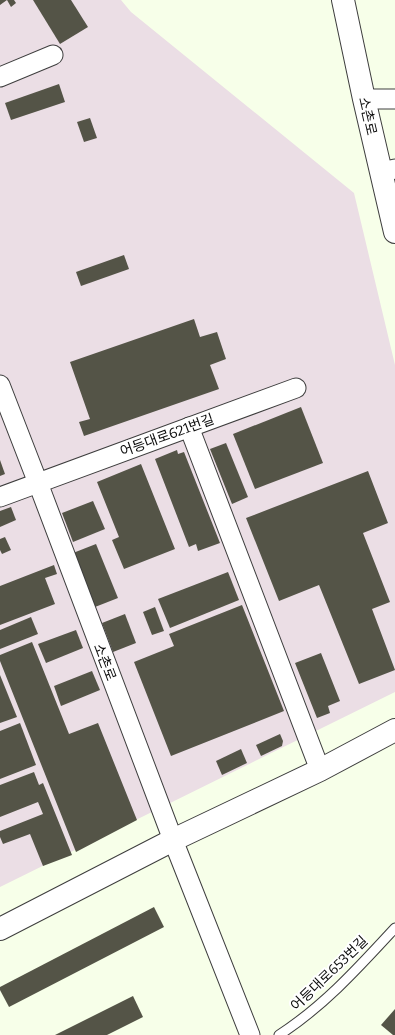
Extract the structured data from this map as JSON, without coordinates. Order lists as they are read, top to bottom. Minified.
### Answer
{"streets":{"street":["소촌로","어등대로621번길"],"lane":["어등대로653번길"]},"crossings":[["소촌로","어등대로621번길"]]}
